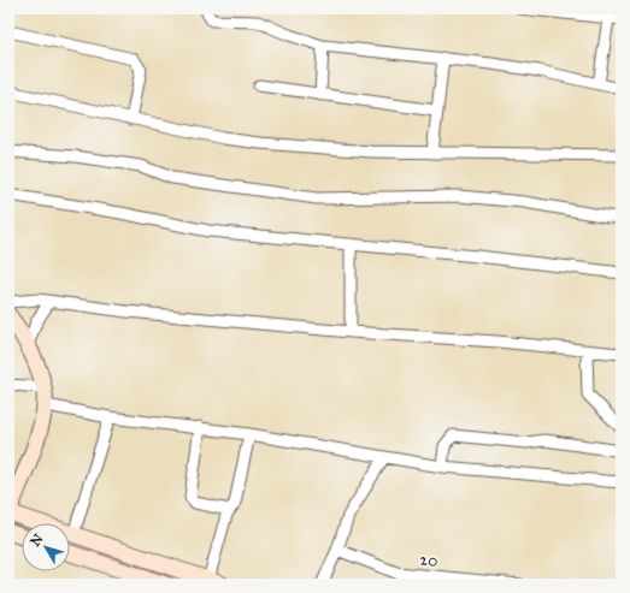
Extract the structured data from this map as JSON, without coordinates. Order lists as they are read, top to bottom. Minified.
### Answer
{"streets":{"street":["20"]},"north":"top left"}
